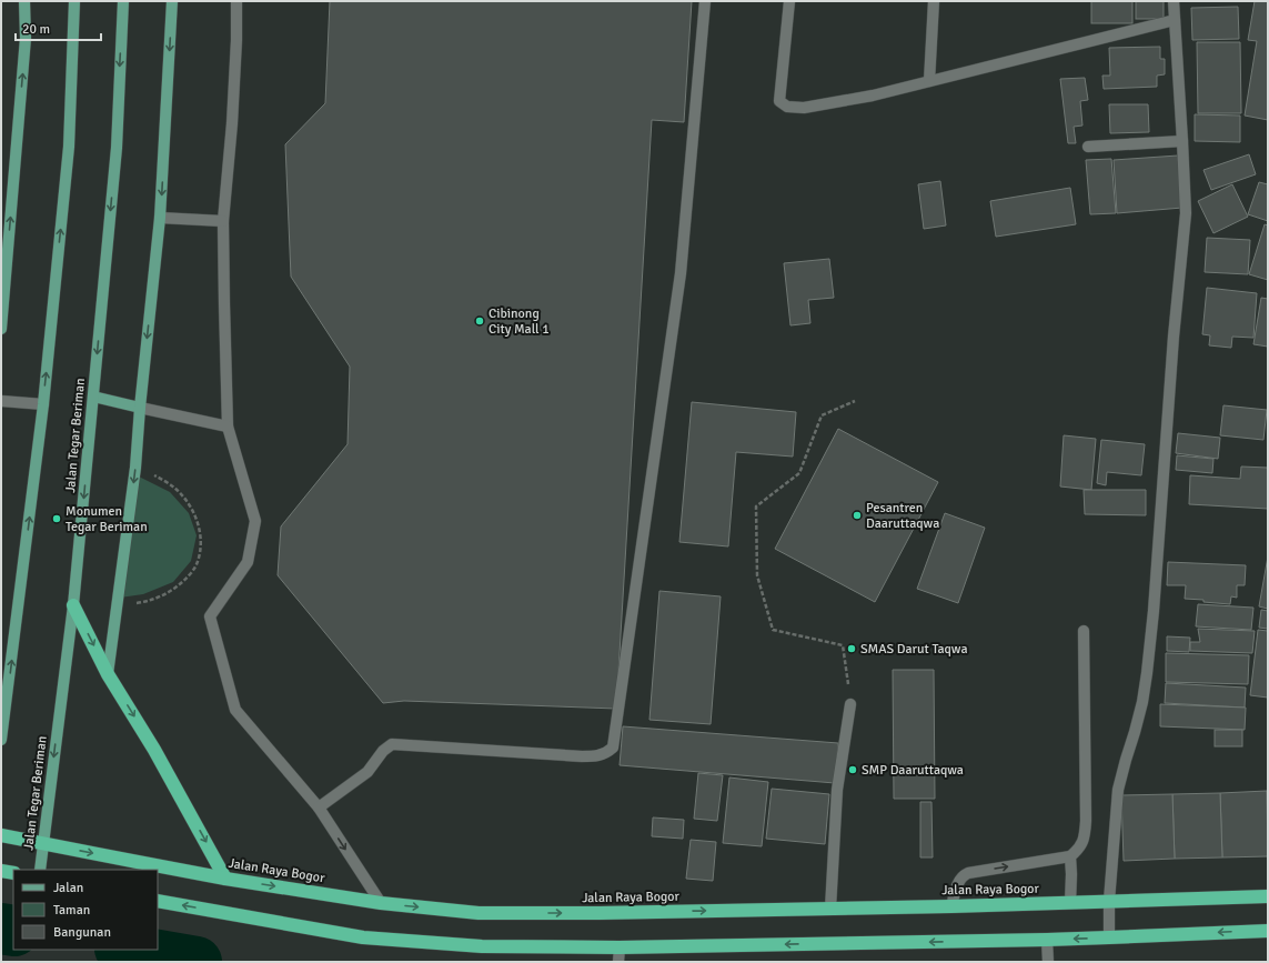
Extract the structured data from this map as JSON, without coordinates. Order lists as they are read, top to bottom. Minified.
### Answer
{"streets":{"highway":["Jalan Raya Bogor"],"main road":["Jalan Tegar Beriman"]},"crossings":[["Jalan Tegar Beriman","Jalan Raya Bogor"]],"places":["Cibinong City Mall 1","Pesantren Daaruttaqwa","Monumen Tegar Beriman","SMAS Darut Taqwa","SMP Daaruttaqwa"],"legend":["Jalan","Taman","Bangunan"],"scale_bar":"20 m"}
